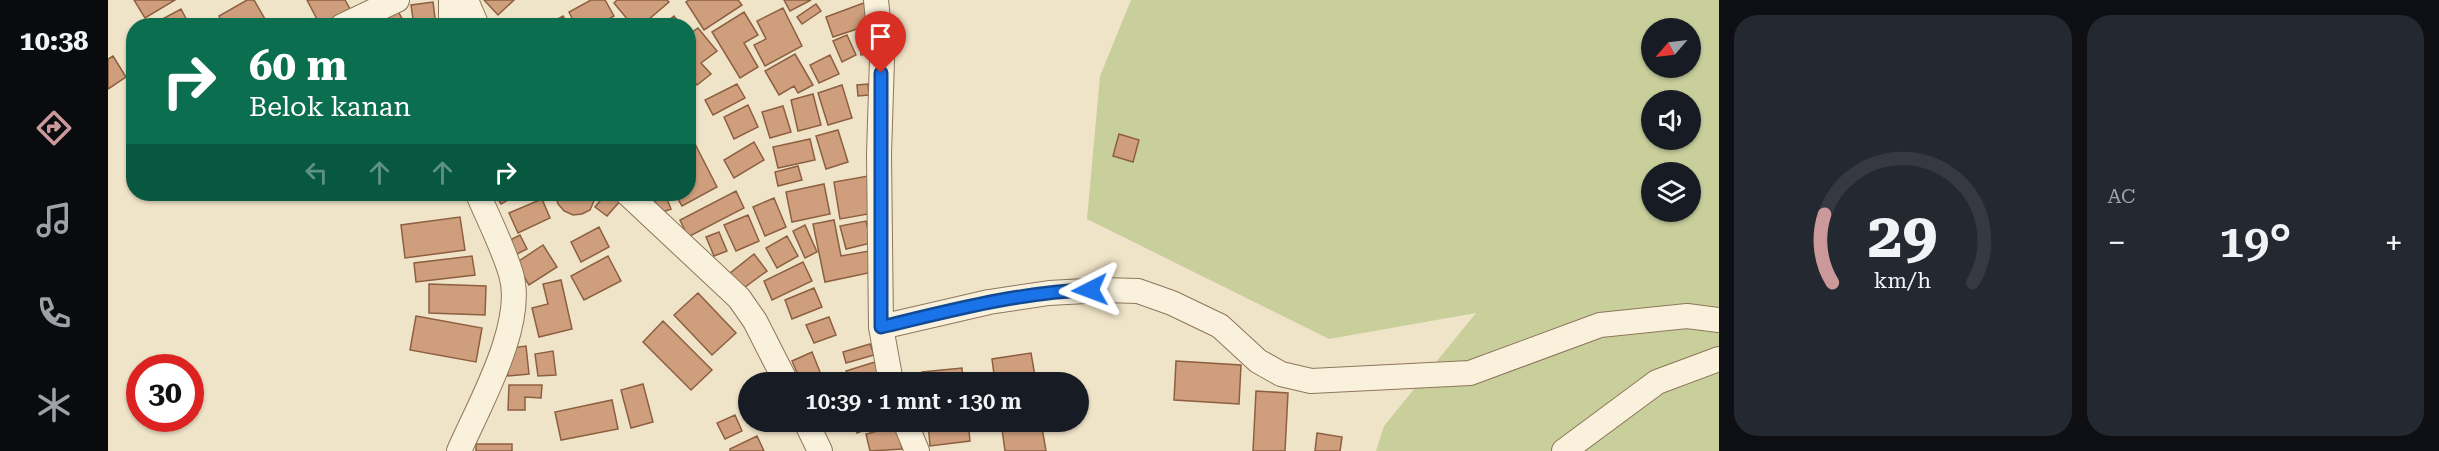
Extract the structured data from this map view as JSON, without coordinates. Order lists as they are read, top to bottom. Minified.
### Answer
{"north":"bottom left","page":{"tabs":"10:38","tile":"AC","turn":["60 m","Belok kanan"],"heat":["−","19°","+"],"limit":"30","trip":"10:39 · 1 mnt · 130 m","gauge":["29","km/h"]}}
